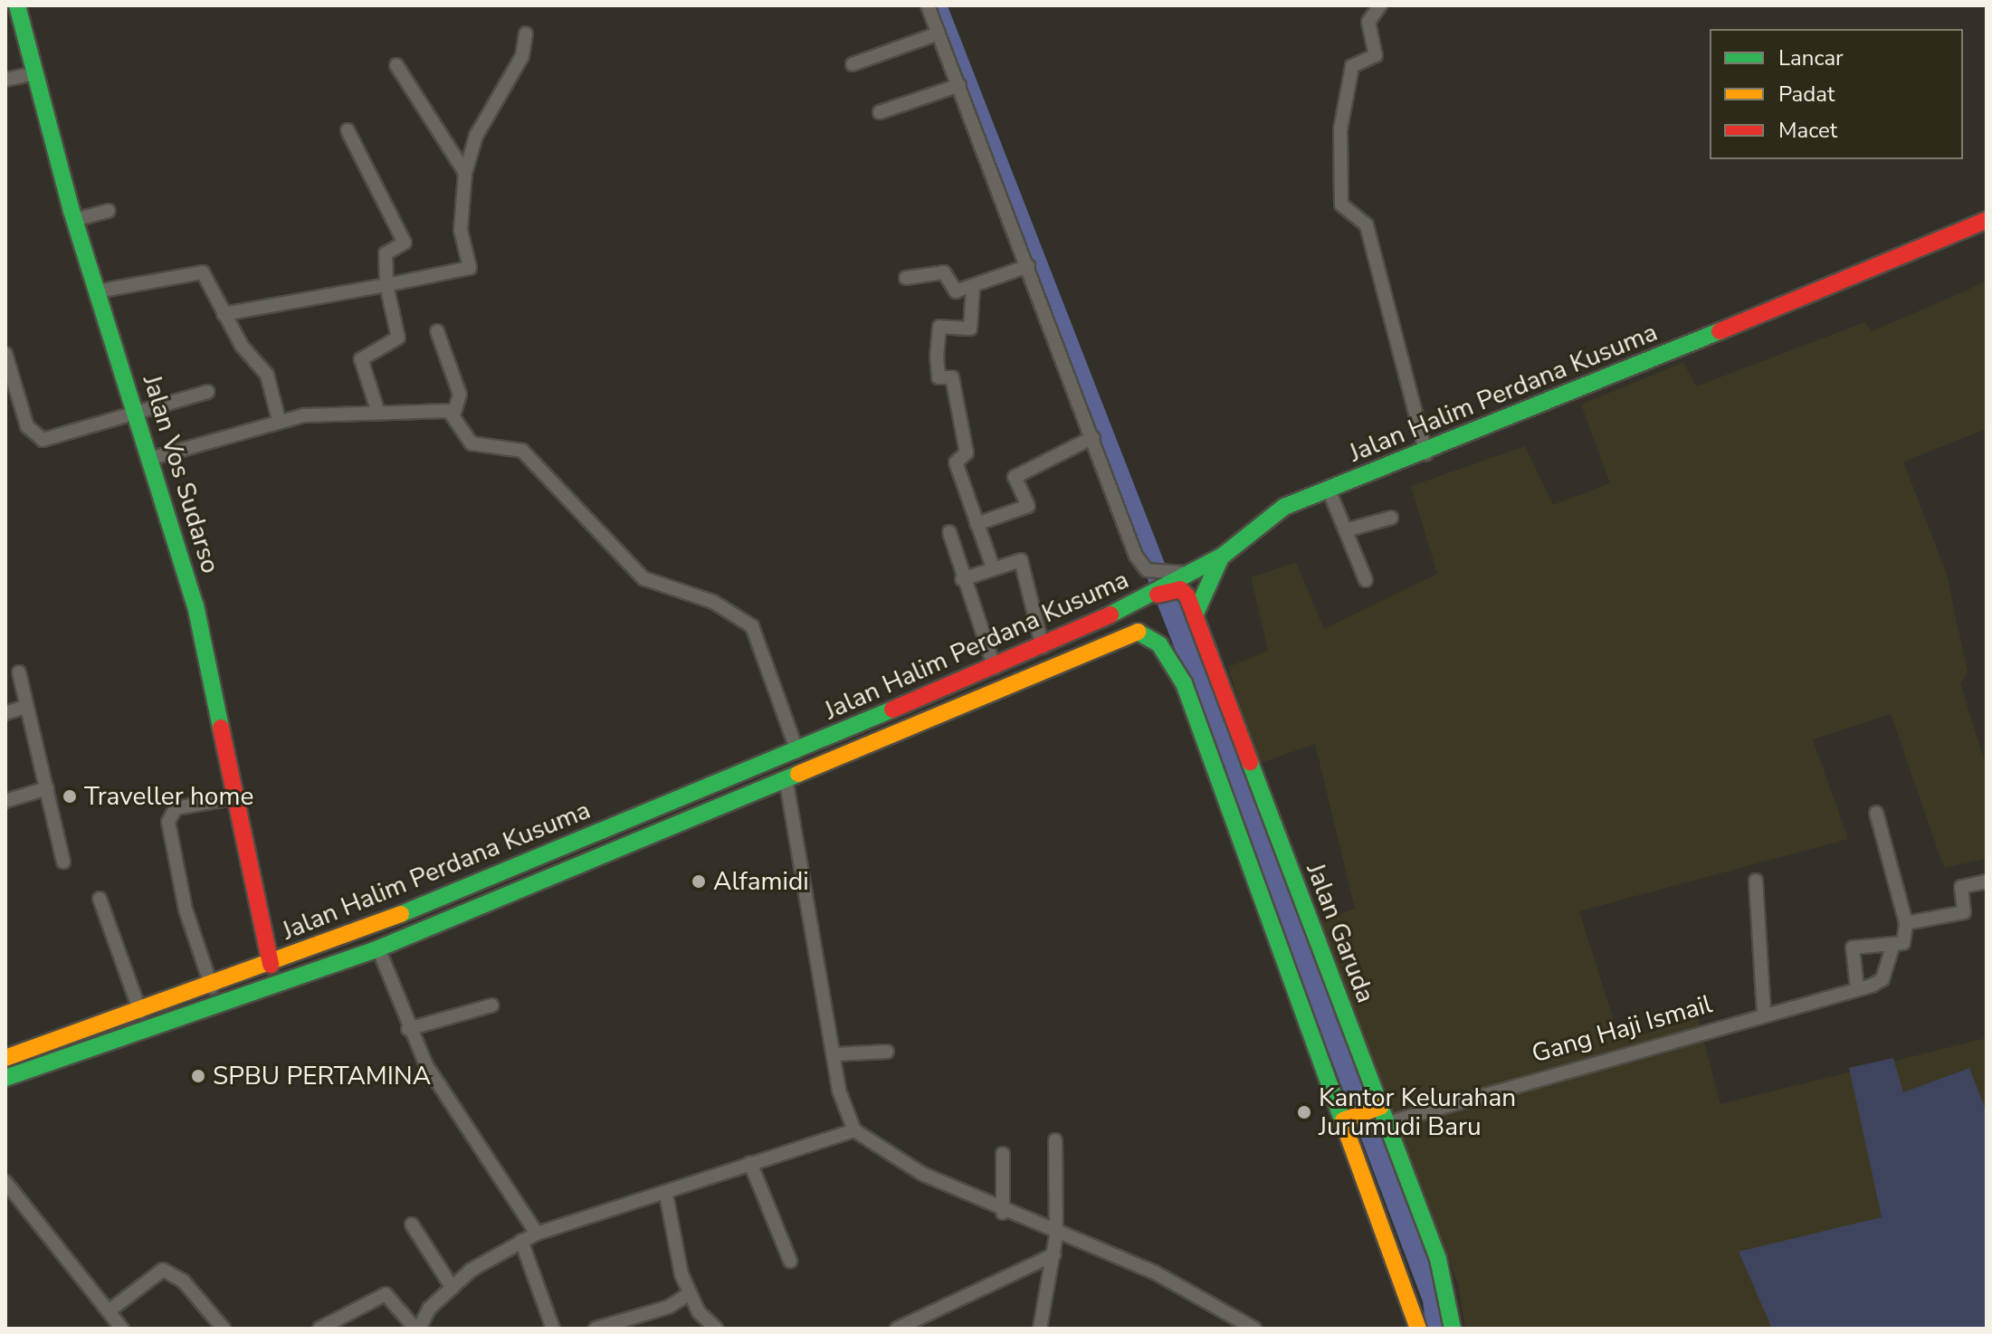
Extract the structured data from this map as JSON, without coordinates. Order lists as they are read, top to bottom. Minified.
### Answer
{"streets":{"main road":["Jalan Halim Perdana Kusuma","Jalan Vos Sudarso","Jalan Garuda"],"street":["Gang Haji Ismail"]},"crossings":[["Jalan Halim Perdana Kusuma","Jalan Vos Sudarso"],["Jalan Halim Perdana Kusuma","Jalan Garuda"],["Jalan Garuda","Gang Haji Ismail"]],"places":["Traveller home","Alfamidi","SPBU PERTAMINA","Kantor Kelurahan Jurumudi Baru"],"legend":["Lancar","Padat","Macet"]}
